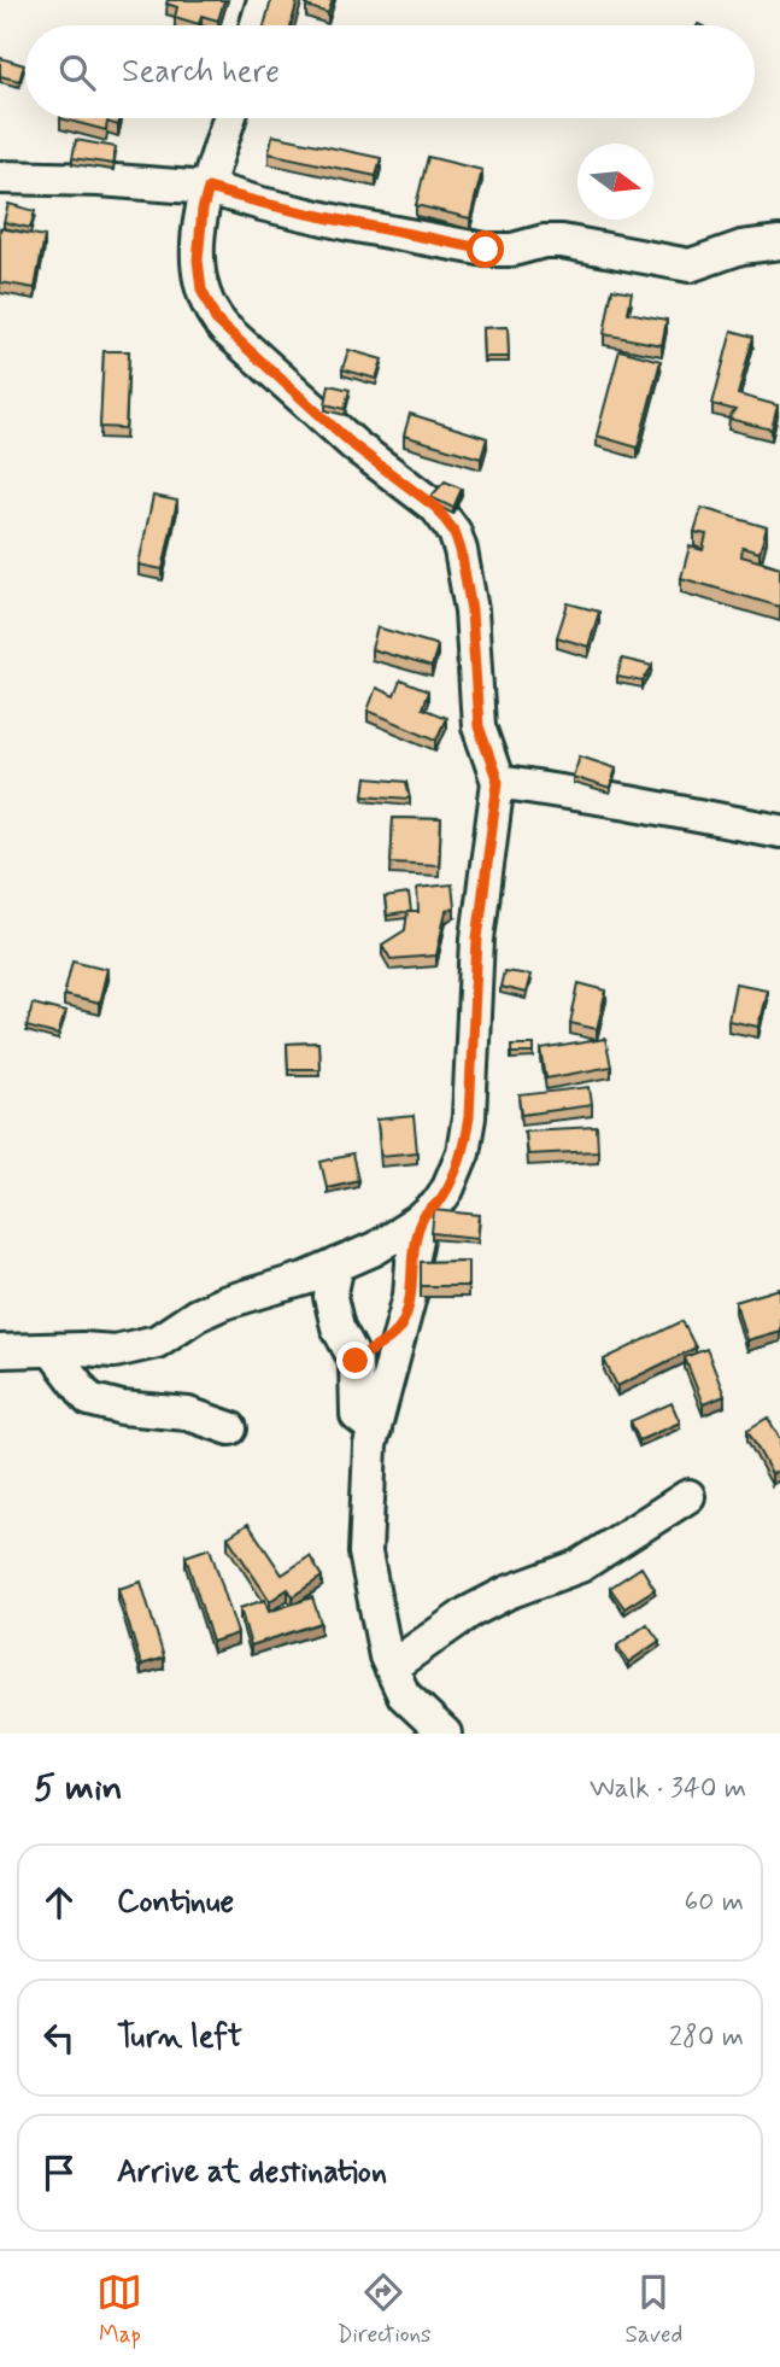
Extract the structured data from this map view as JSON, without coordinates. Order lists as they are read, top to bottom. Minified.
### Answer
{"north":"right","page":{"search":"Search here","heading":["5 min","Walk · 340 m"],"list":[["Continue","60 m"],["Turn left","280 m"],"Arrive at destination"],"nav":["Map","Directions","Saved"]}}
